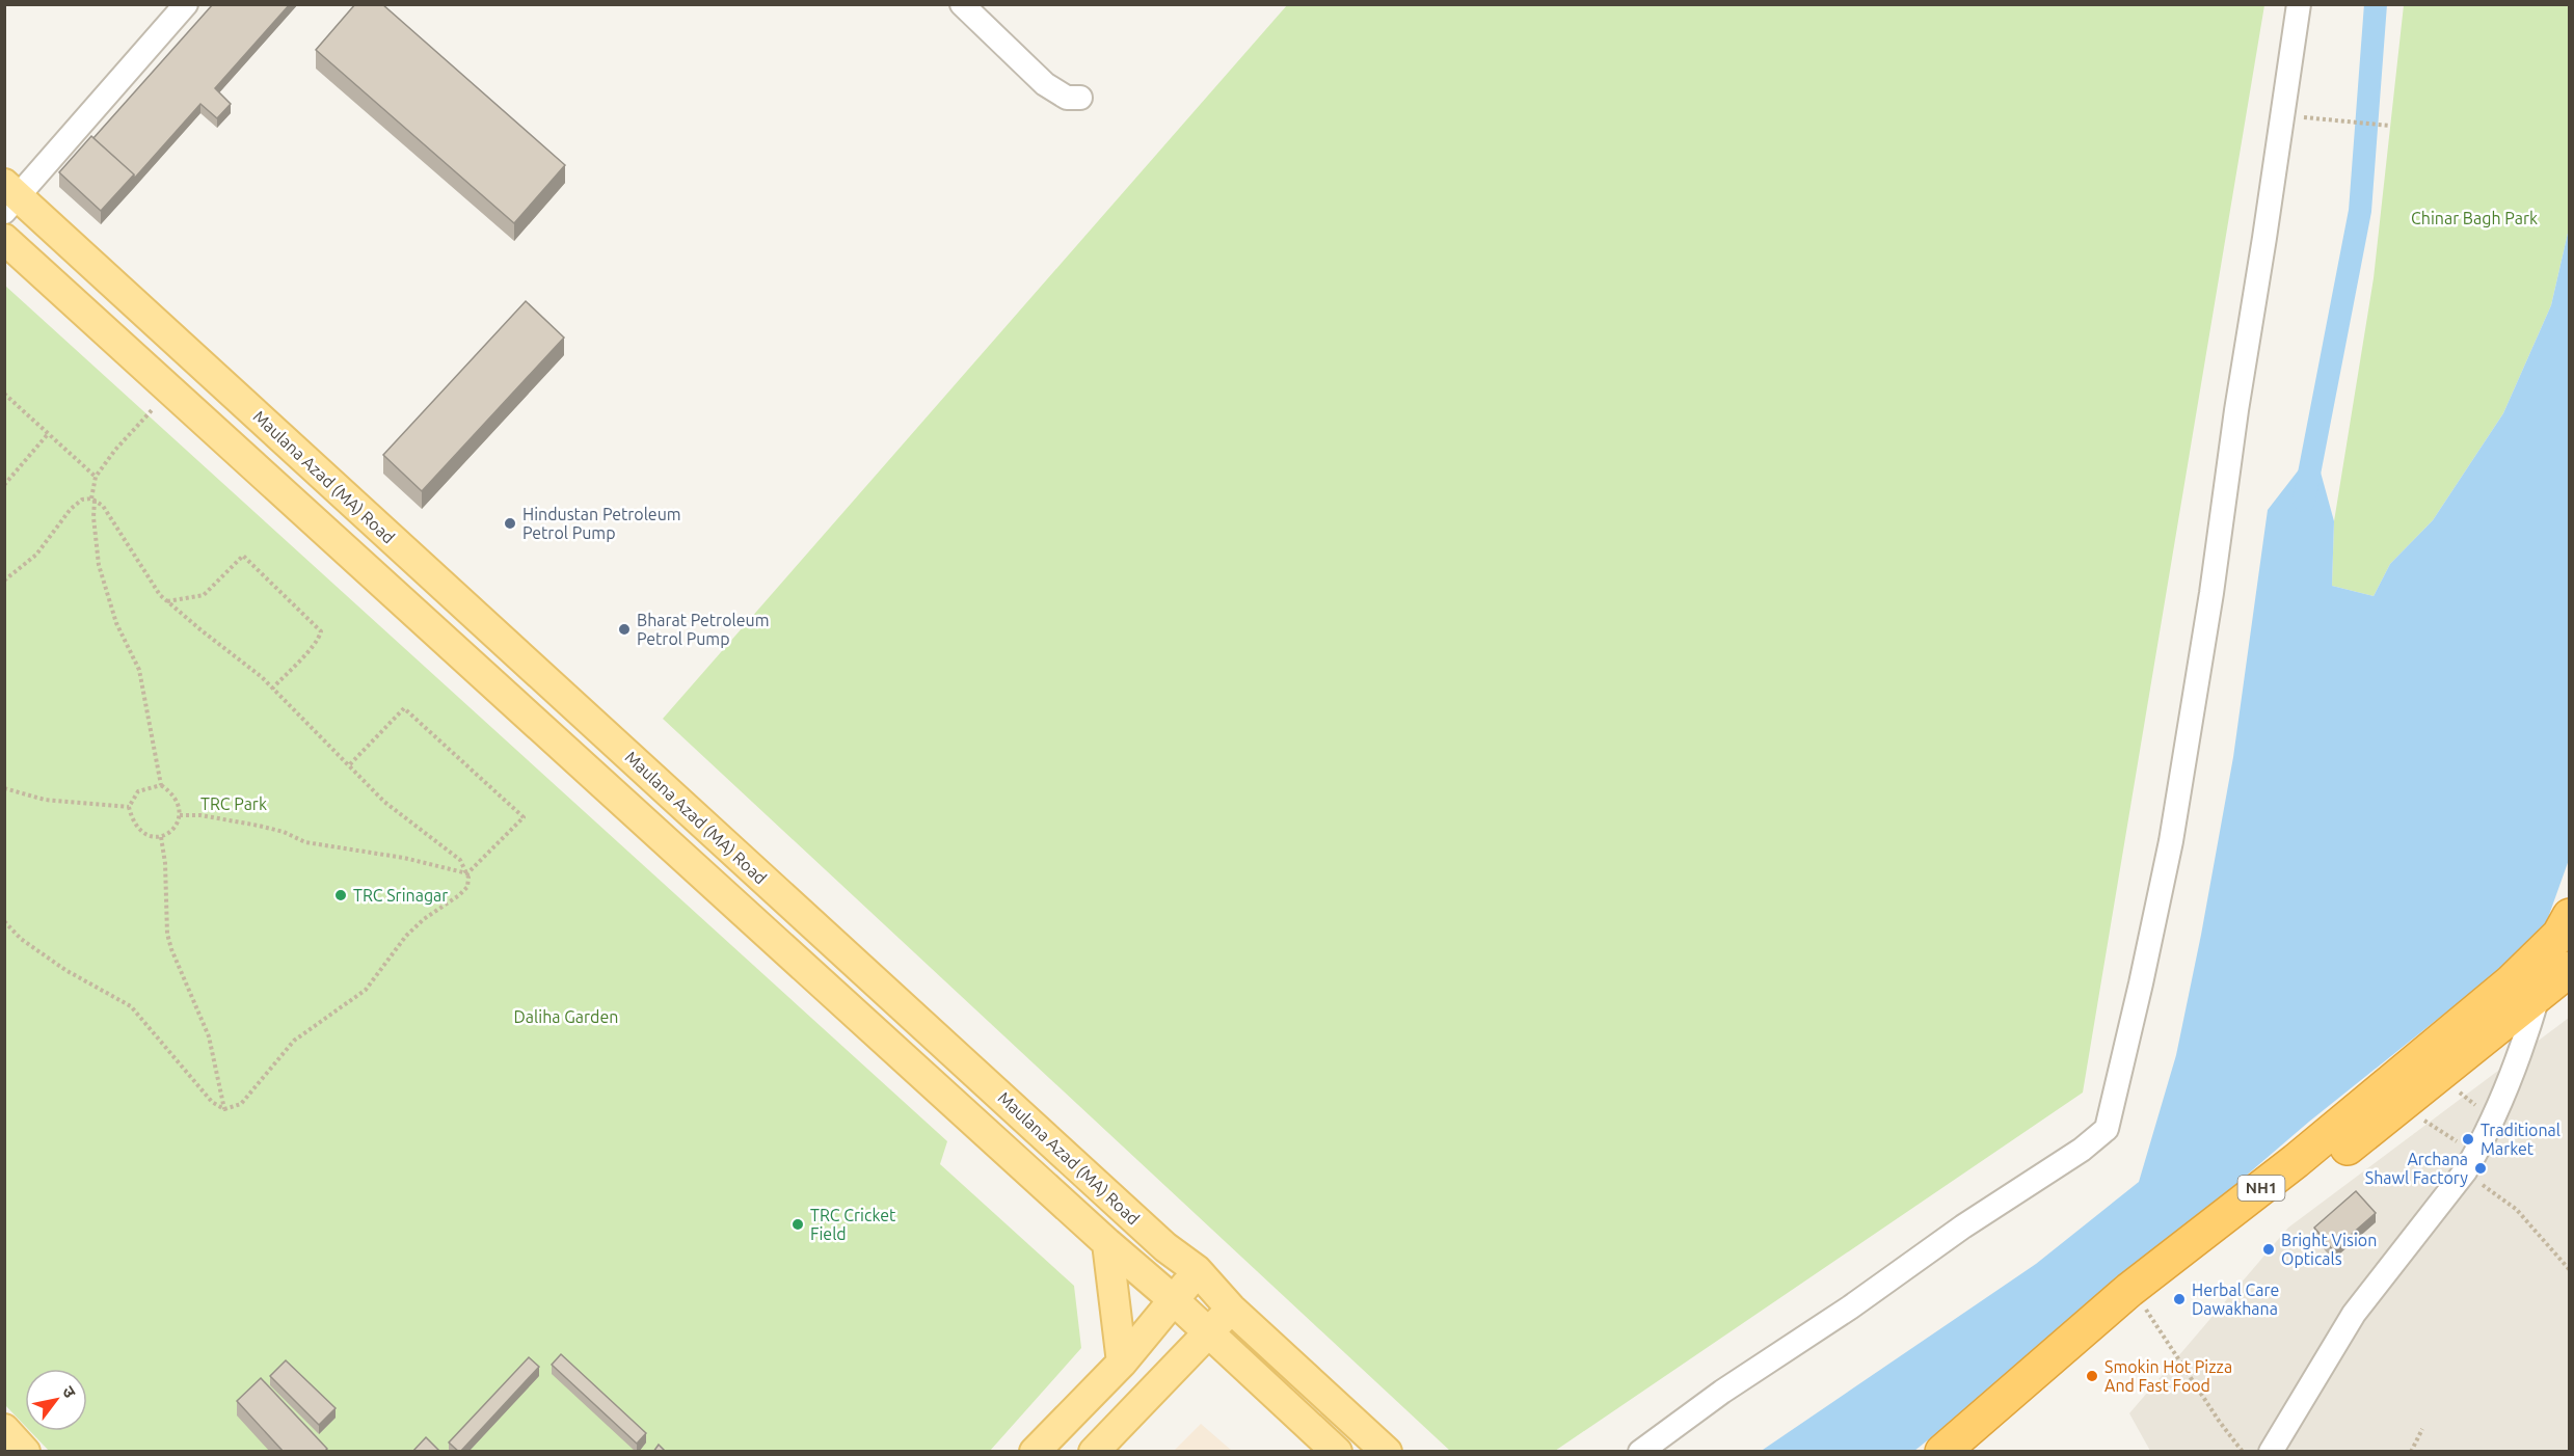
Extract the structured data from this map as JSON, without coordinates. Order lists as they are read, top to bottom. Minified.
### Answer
{"streets":{"highway":["NH1"],"main road":["Maulana Azad (MA) Road"]},"parks":["Chinar Bagh Park","TRC Park","Daliha Garden"],"places":["Hindustan Petroleum Petrol Pump","Bharat Petroleum Petrol Pump","TRC Srinagar","Traditional Market","Archana Shawl Factory","TRC Cricket Field","Bright Vision Opticals","Herbal Care Dawakhana","Smokin Hot Pizza And Fast Food"],"north":"top right"}
